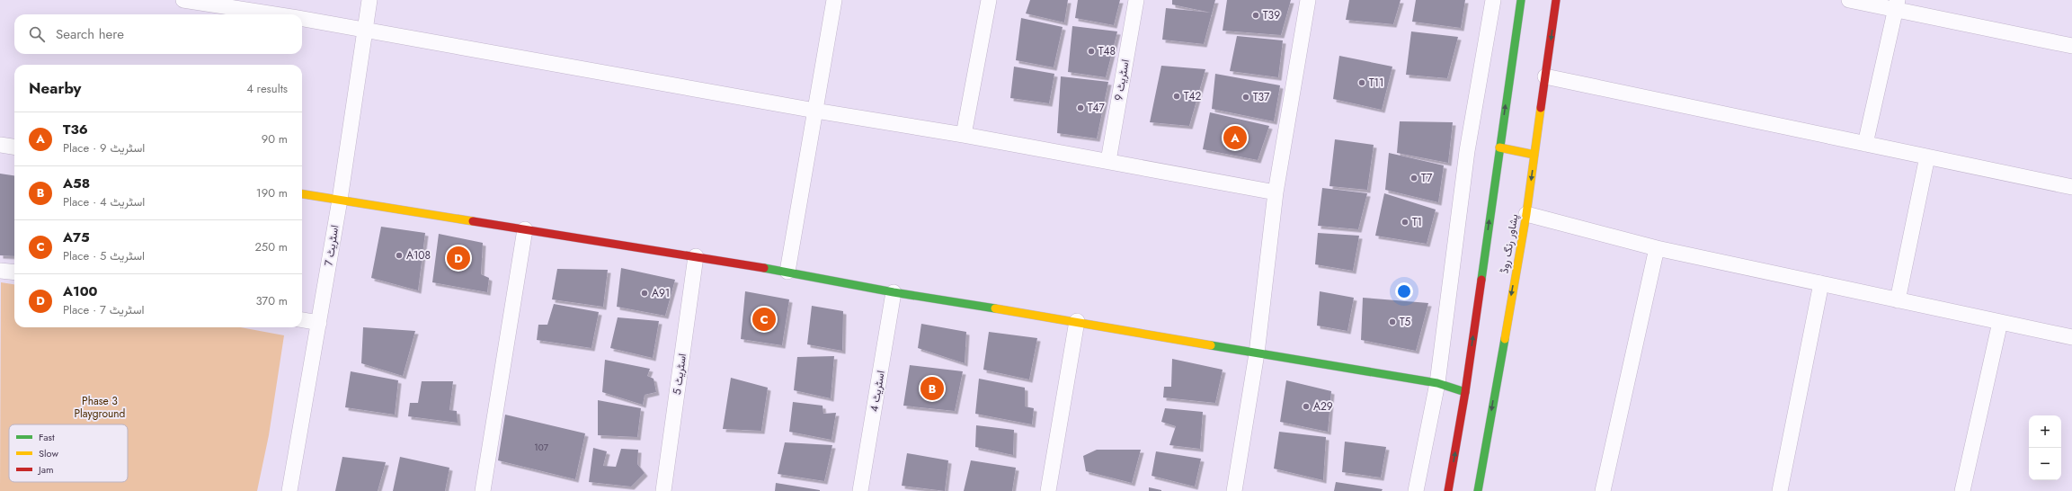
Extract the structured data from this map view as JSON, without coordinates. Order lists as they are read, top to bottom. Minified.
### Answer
{"streets":{"main road":["پشاور رنگ روڈ"],"street":["اسٹریٹ 9","اسٹریٹ 7","اسٹریٹ 5","اسٹریٹ 4"]},"parks":["Phase 3 Playground"],"places":["T39","T48","T11","T42","T37","T47","T7","T1","A108","A91","T5","A29"],"house_numbers":["107"],"legend":["Fast","Slow","Jam"],"page":{"search":"Search here","heading":["Nearby","4 results"],"list":[{"mark":"A","name":"T36","note":"Place · اسٹریٹ 9","value":"90 m"},{"mark":"B","name":"A58","note":"Place · اسٹریٹ 4","value":"190 m"},{"mark":"C","name":"A75","note":"Place · اسٹریٹ 5","value":"250 m"},{"mark":"D","name":"A100","note":"Place · اسٹریٹ 7","value":"370 m"}],"pins":["A","D","C","B"],"map_buttons":["+","−"]}}
